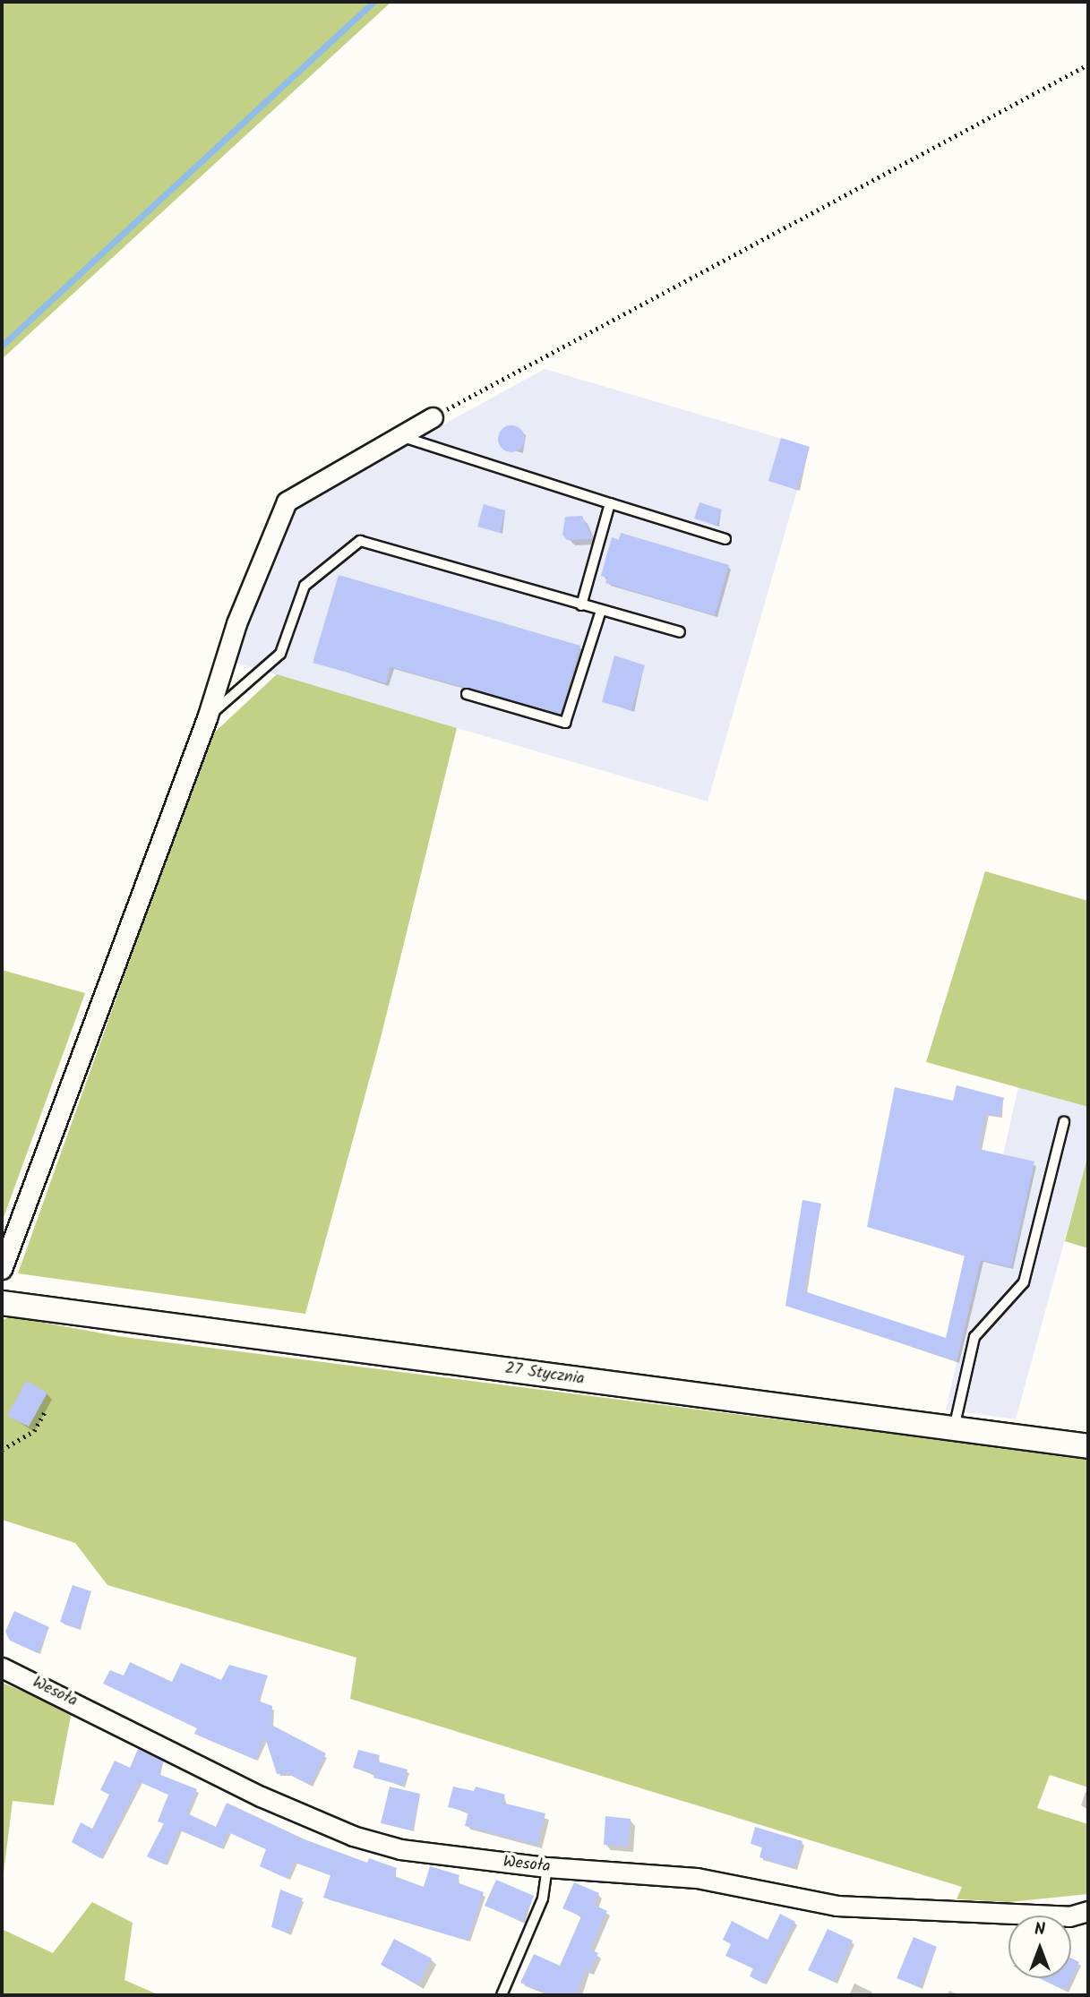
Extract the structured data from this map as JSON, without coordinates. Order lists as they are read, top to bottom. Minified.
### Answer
{"streets":{"street":["27 Stycznia","Wesoła"]},"north":"top"}
